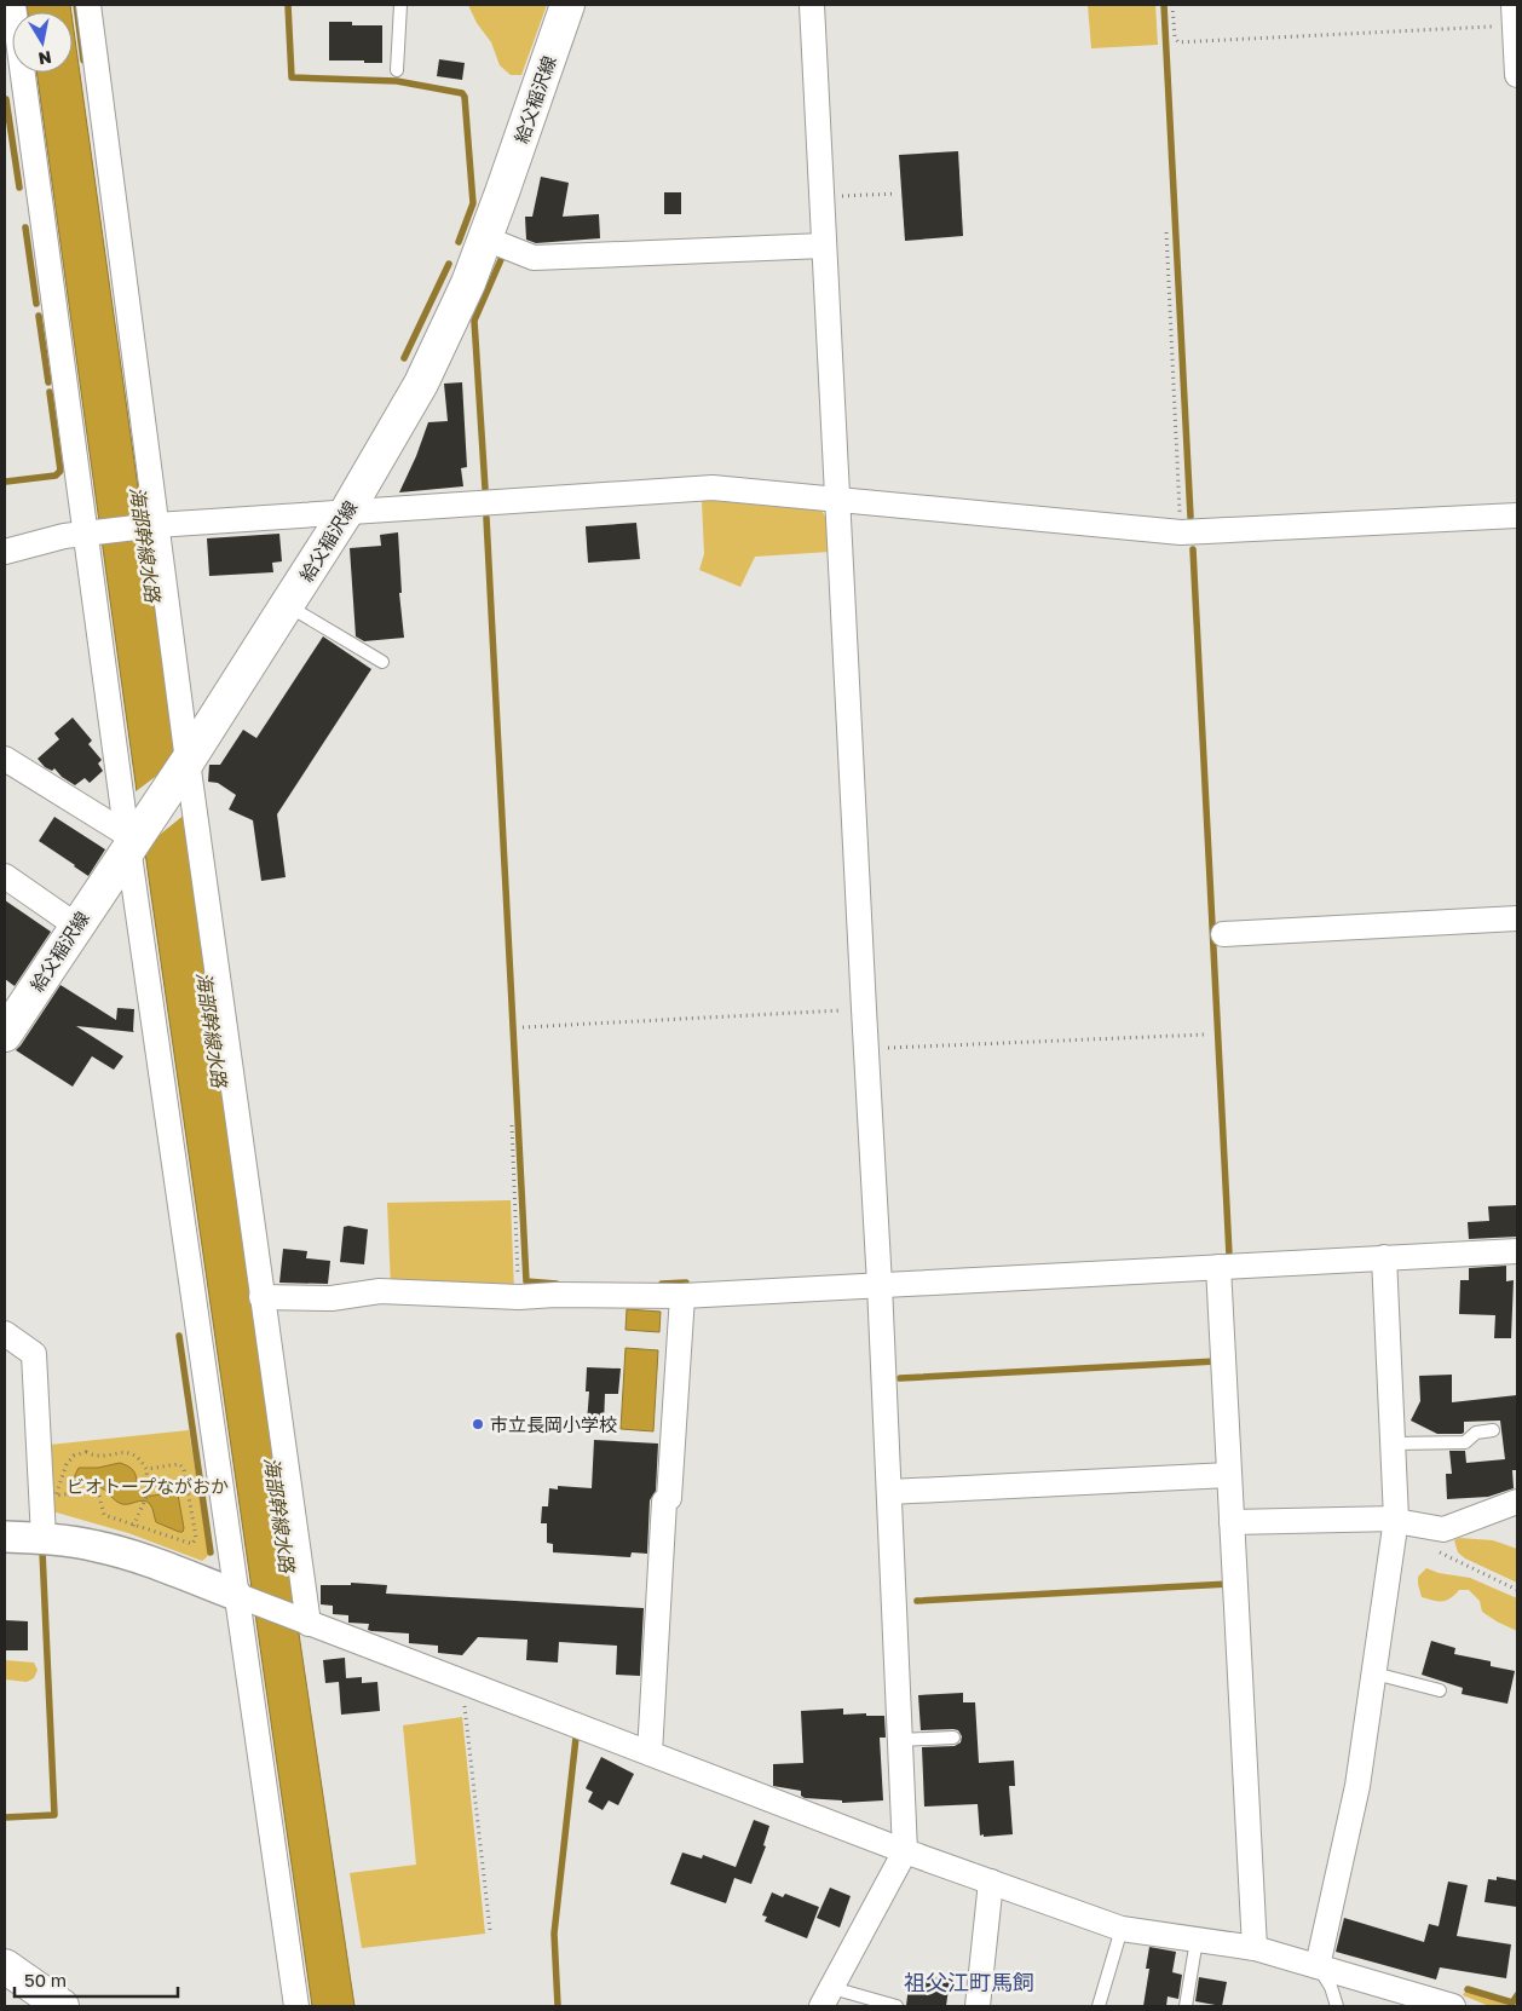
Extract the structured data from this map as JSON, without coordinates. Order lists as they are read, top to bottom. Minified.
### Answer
{"streets":{"main road":["給父稲沢線"]},"districts":["祖父江町馬飼"],"water":["海部幹線水路"],"parks":["ビオトープながおか"],"places":["市立長岡小学校"],"scale_bar":"50 m","north":"bottom"}
